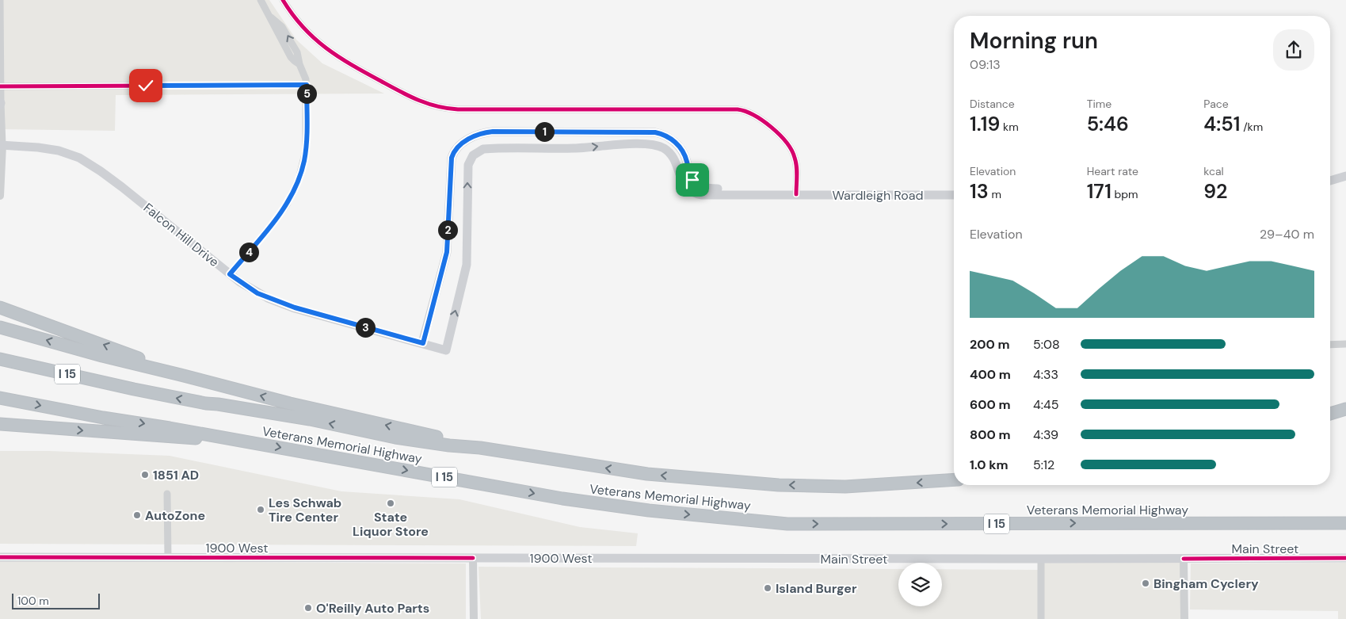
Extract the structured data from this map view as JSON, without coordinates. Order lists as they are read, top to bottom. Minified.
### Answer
{"streets":{"highway":["I 15","Veterans Memorial Highway"],"main road":["Wardleigh Road","Falcon Hill Drive","1900 West","Main Street"]},"crossings":[["Wardleigh Road","Falcon Hill Drive"],["1900 West","Main Street"]],"places":["1851 AD","State Liquor Store","Les Schwab Tire Center","AutoZone","Bingham Cyclery","Island Burger","O'Reilly Auto Parts"],"scale_bar":"100 m","page":{"heading":["Morning run","09:13"],"stats":[["Distance","1.19 km"],["Time","5:46"],["Pace","4:51 /km"],["Elevation","13 m"],["Heart rate","171 bpm"],["kcal","92"]],"pins":["5","1","2","4","3"],"chart":["Elevation","29–40 m"],"list":[{"name":"200 m","note":"5:08"},{"name":"400 m","note":"4:33"},{"name":"600 m","note":"4:45"},{"name":"800 m","note":"4:39"},{"name":"1.0 km","note":"5:12"}],"scale":"100 m"}}
